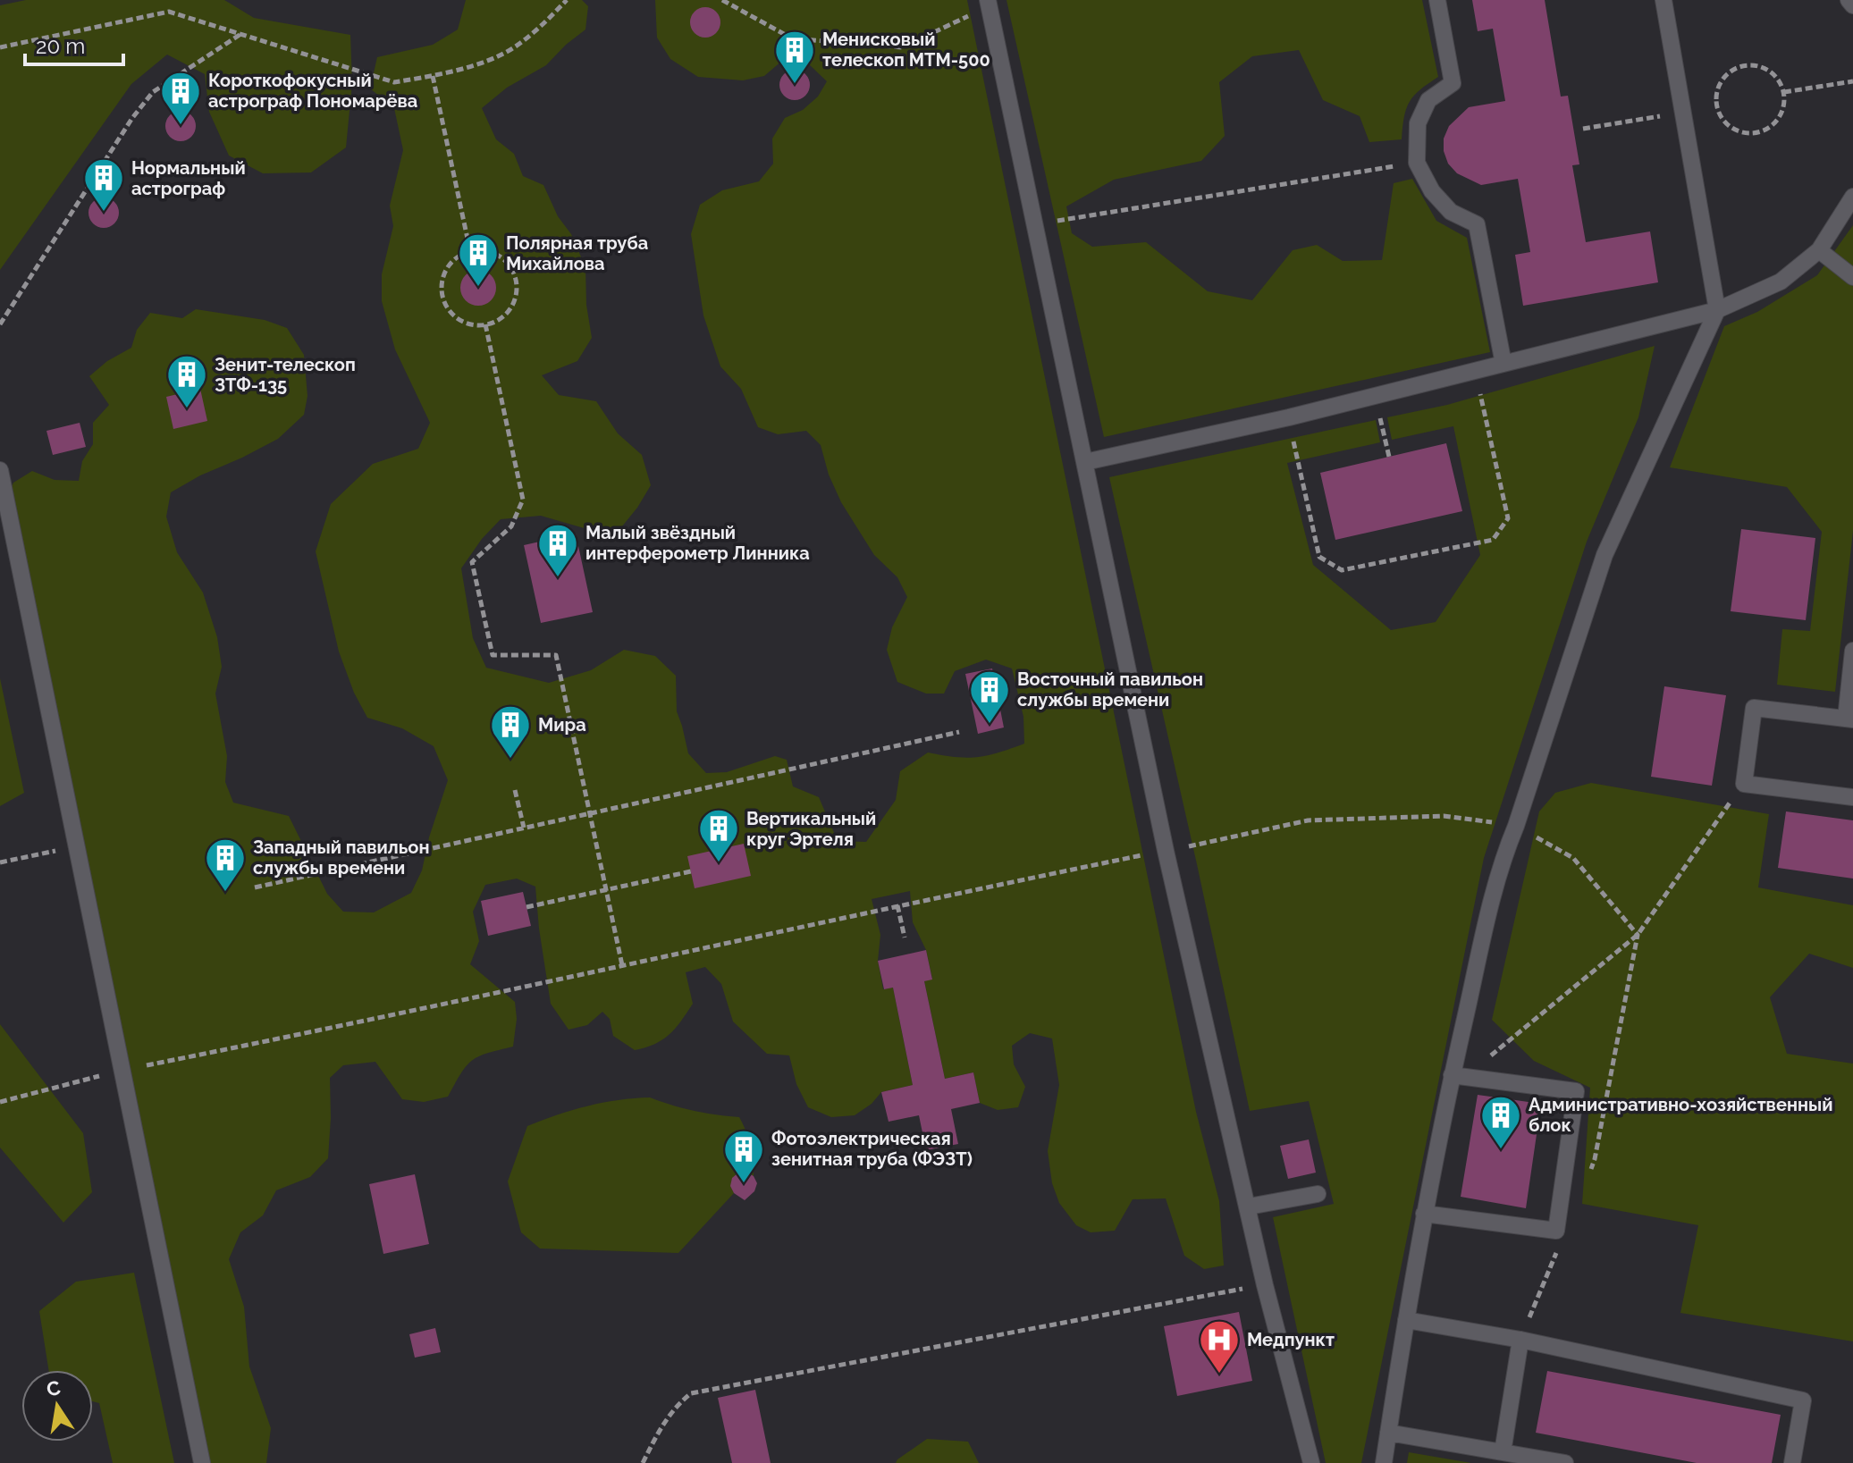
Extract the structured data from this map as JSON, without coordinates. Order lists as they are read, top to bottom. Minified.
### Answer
{"places":{"building":["Менисковый телескоп МТМ-500","Короткофокусный астрограф Пономарёва","Нормальный астрограф","Полярная труба Михайлова","Зенит-телескоп ЗТФ-135","Малый звёздный интерферометр Линника","Восточный павильон службы времени","Мира","Вертикальный круг Эртеля","Западный павильон службы времени","Административно-хозяйственный блок","Фотоэлектрическая зенитная труба (ФЭЗТ)"],"hospital":["Медпункт"]},"scale_bar":"20 m","north":"top"}
